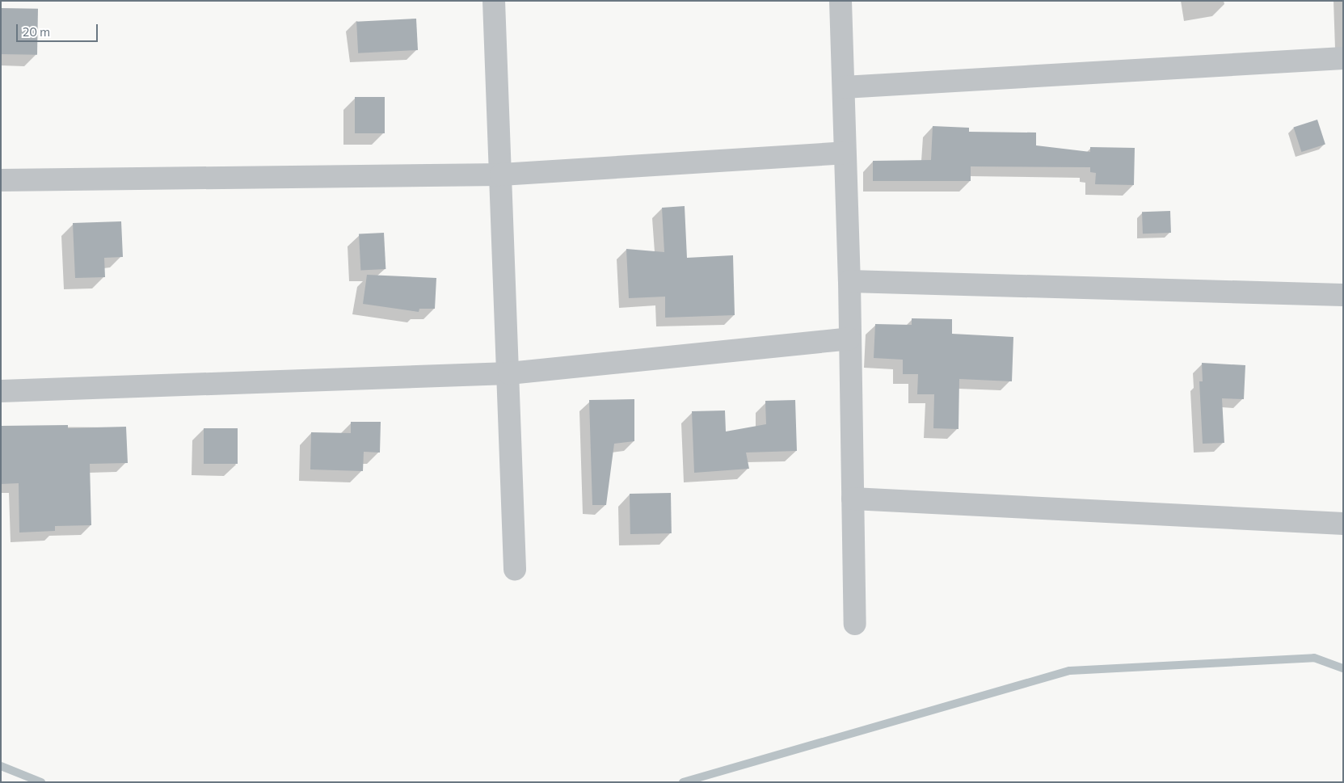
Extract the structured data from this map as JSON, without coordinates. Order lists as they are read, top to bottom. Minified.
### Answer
{"scale_bar":"20 m"}
